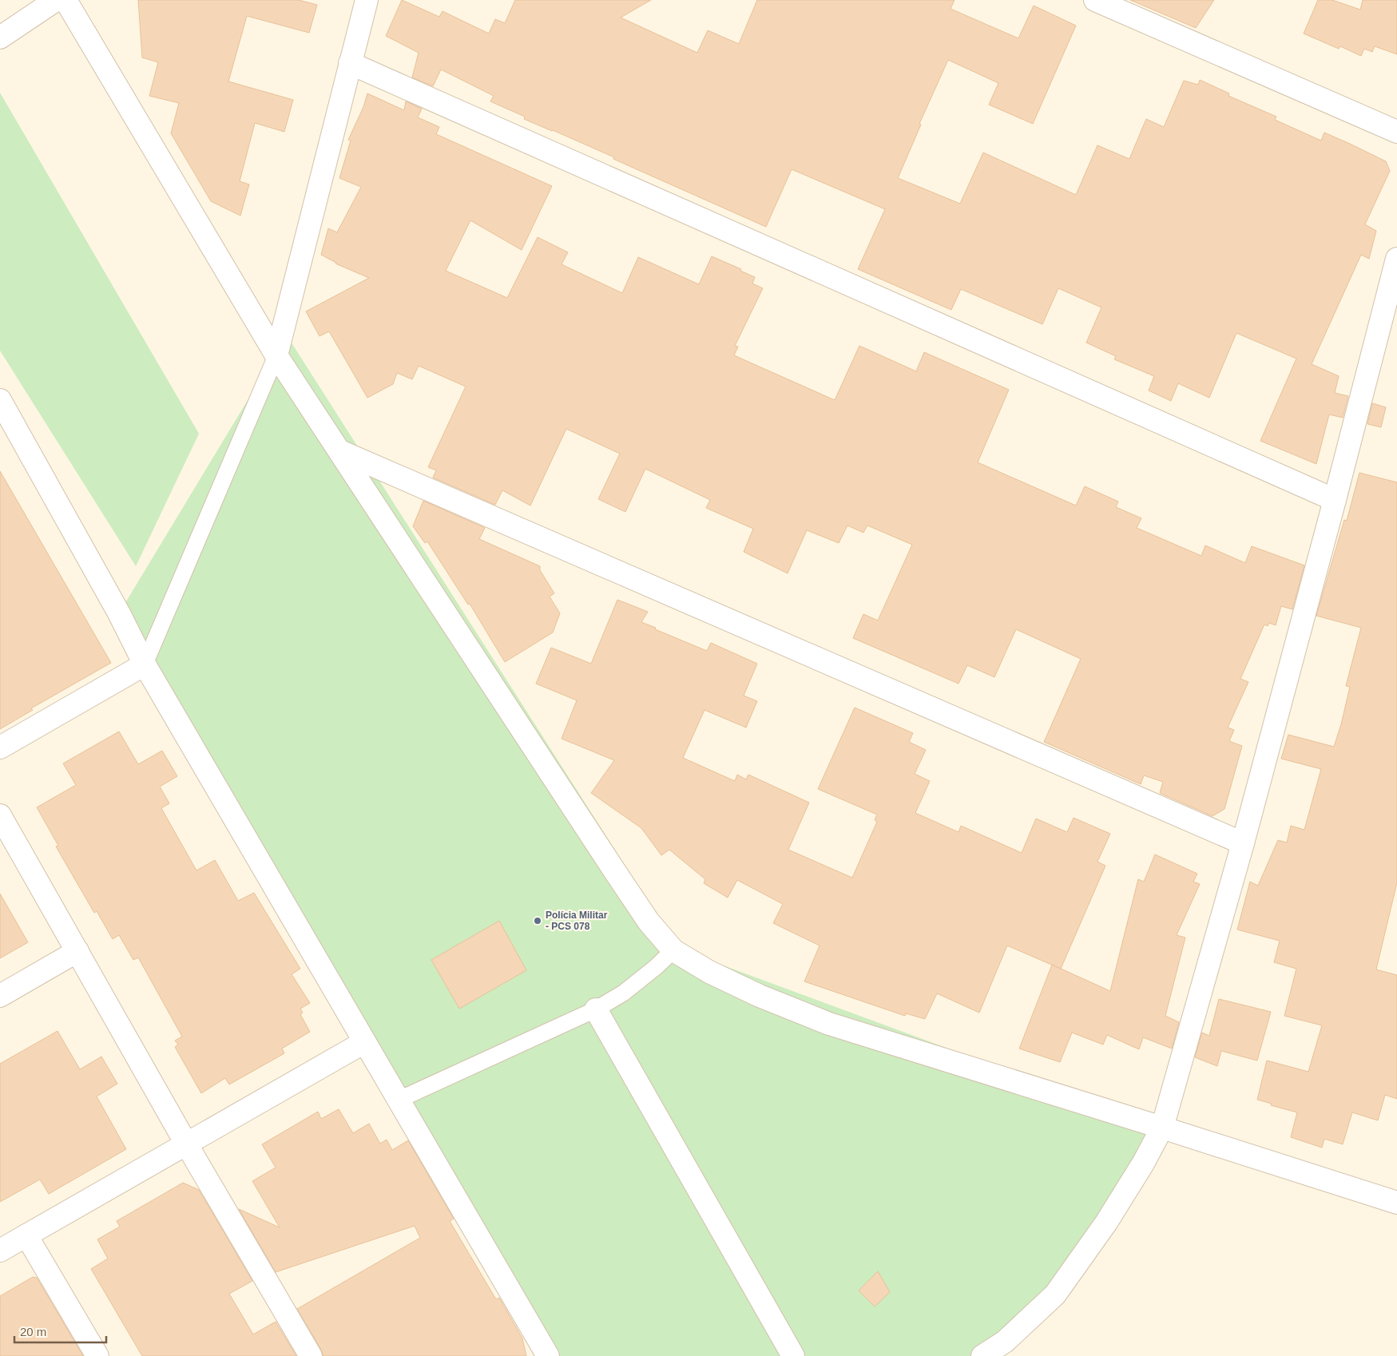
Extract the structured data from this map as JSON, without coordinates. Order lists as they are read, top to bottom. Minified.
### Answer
{"places":["Polícia Militar - PCS 078"],"scale_bar":"20 m"}
